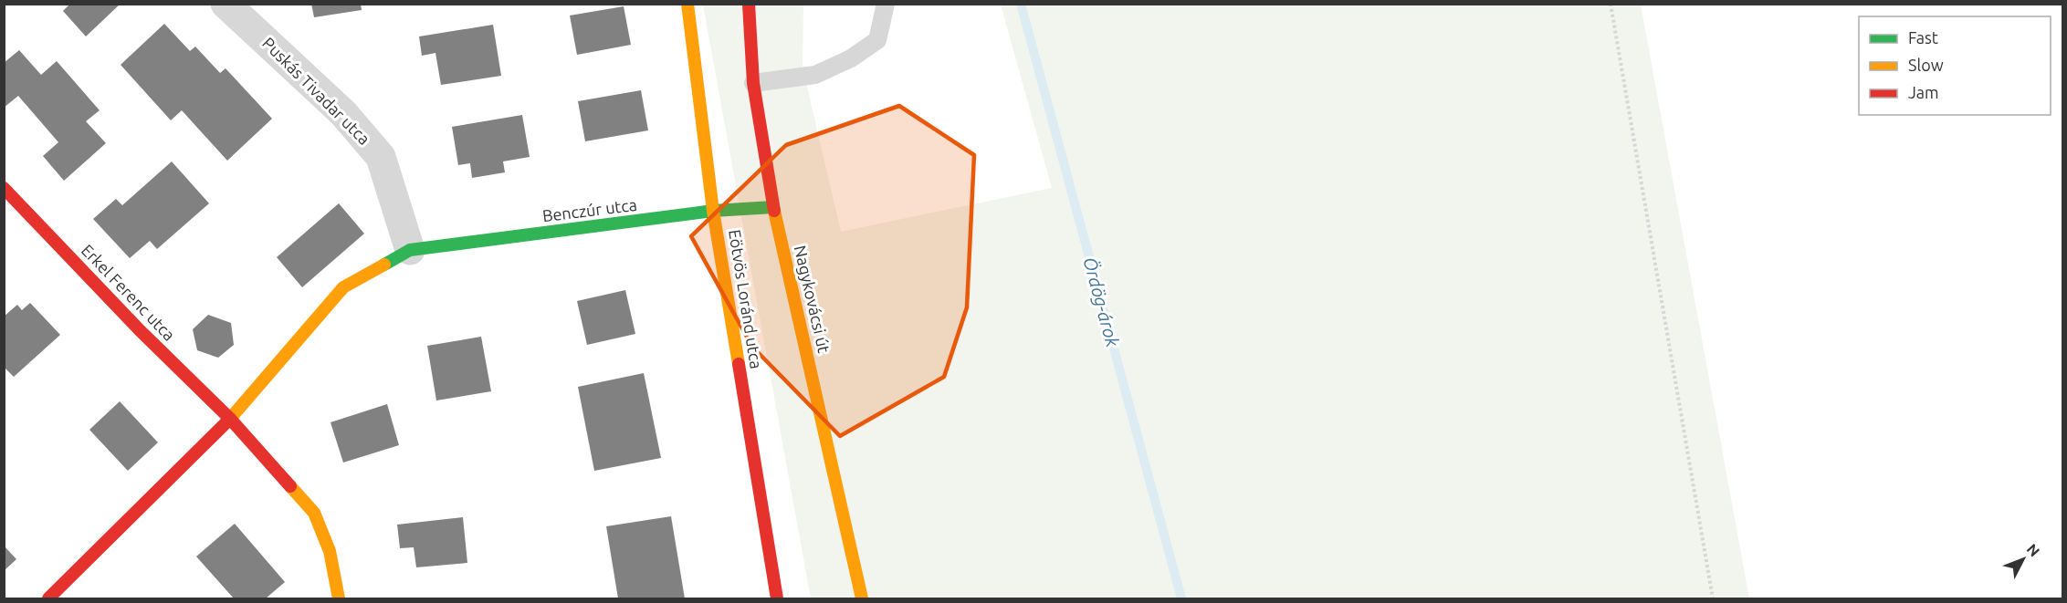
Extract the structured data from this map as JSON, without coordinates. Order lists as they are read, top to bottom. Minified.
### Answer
{"streets":{"street":["Puskás Tivadar utca","Benczúr utca","Erkel Ferenc utca","Eötvös Loránd utca","Nagykovácsi út"]},"crossings":[["Puskás Tivadar utca","Benczúr utca"],["Benczúr utca","Eötvös Loránd utca"],["Benczúr utca","Nagykovácsi út"]],"water":["Ördög-árok"],"legend":["Fast","Slow","Jam"],"north":"top right"}
